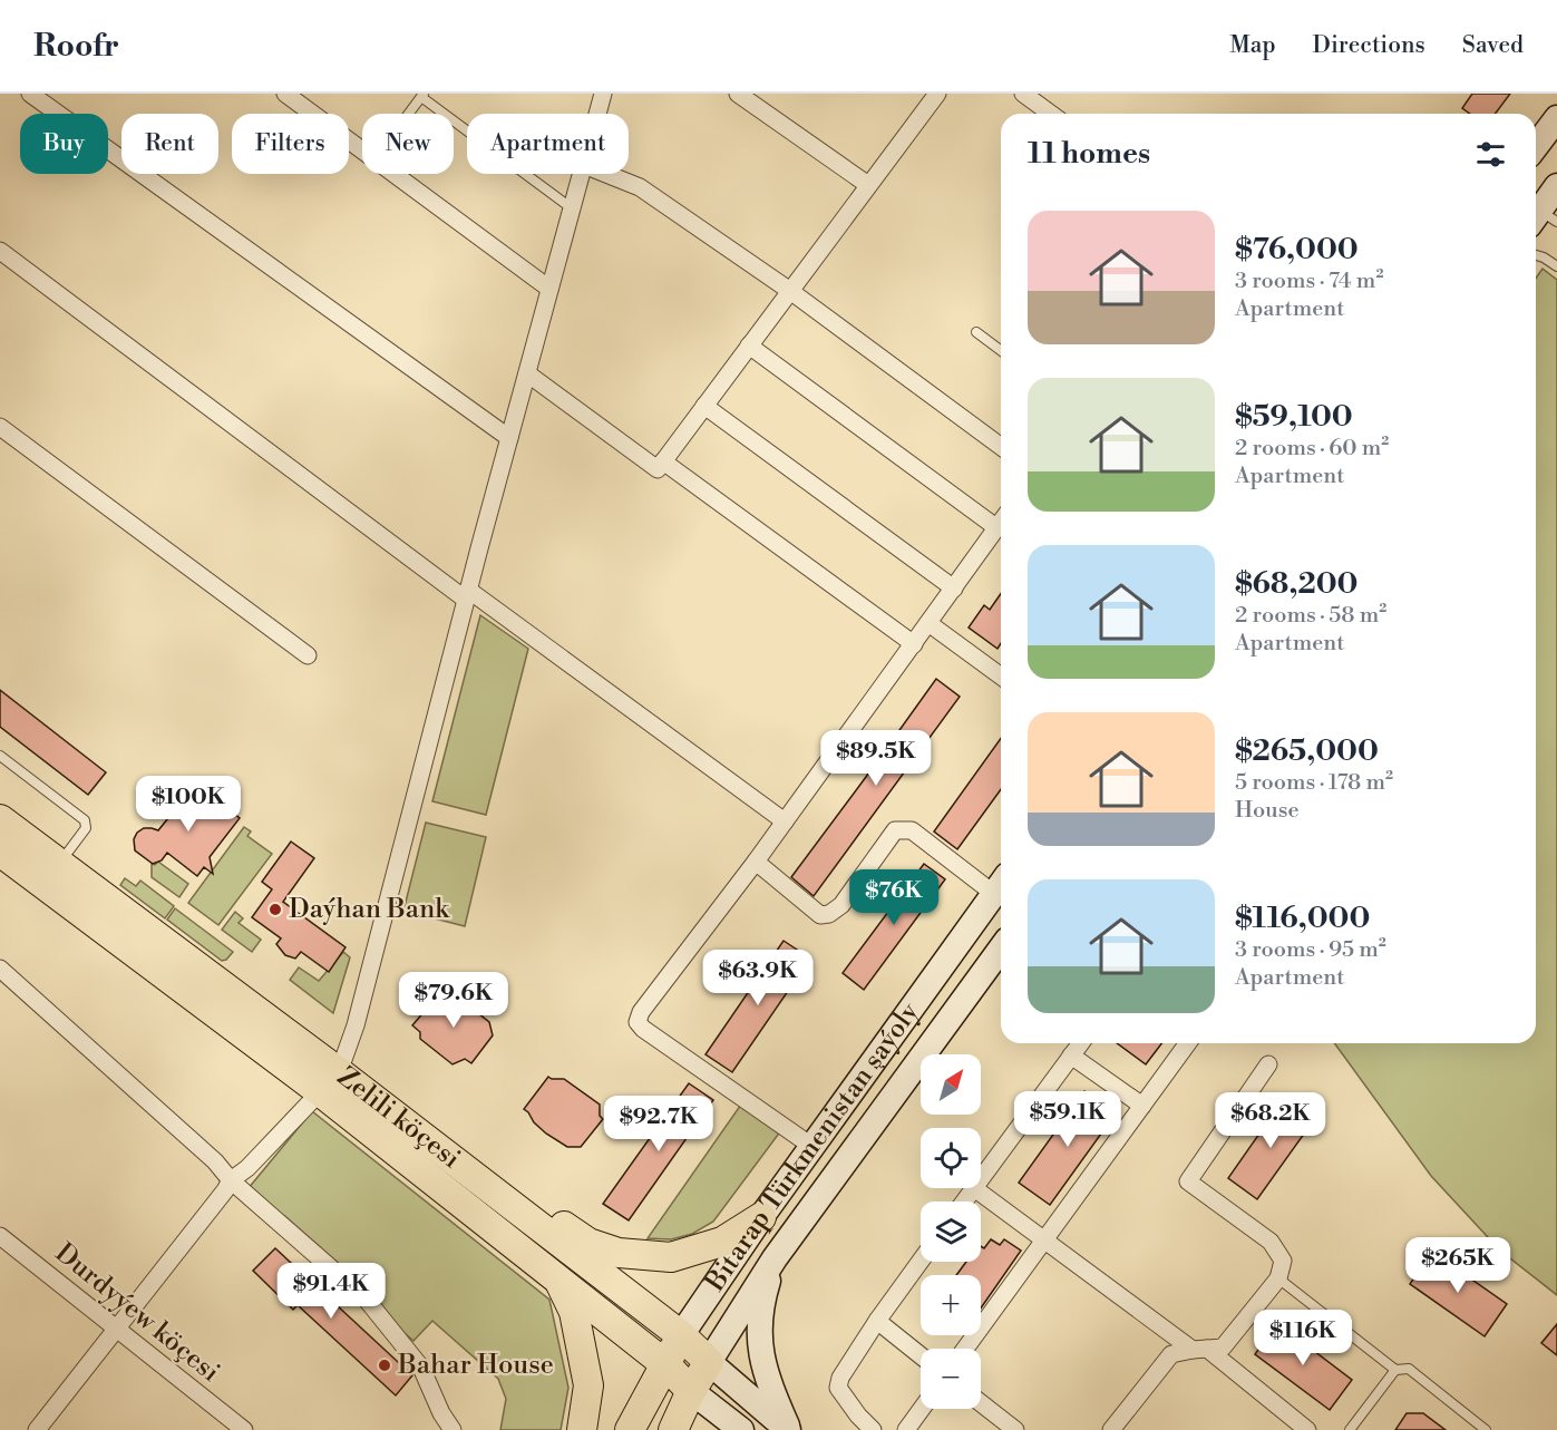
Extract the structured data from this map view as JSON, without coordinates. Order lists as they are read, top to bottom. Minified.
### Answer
{"streets":{"main road":["Zelili köçesi","Bitarap Türkmenistan şaýoly"],"street":["Durdyýew köçesi"]},"crossings":[["Zelili köçesi","Bitarap Türkmenistan şaýoly"]],"places":["Daýhan Bank","Bahar House"],"north":"top right","page":{"header":"Roofr","nav":["Map","Directions","Saved"],"chip":["Buy","Rent","Filters","New","Apartment"],"heading":"11 homes","list":[{"name":"$76,000","note":"3 rooms · 74 m² · Apartment"},{"name":"$59,100","note":"2 rooms · 60 m² · Apartment"},{"name":"$68,200","note":"2 rooms · 58 m² · Apartment"},{"name":"$265,000","note":"5 rooms · 178 m² · House"},{"name":"$116,000","note":"3 rooms · 95 m² · Apartment"}],"price":["$89.5K","$100K","$76K","$63.9K","$79.6K","$59.1K","$68.2K","$92.7K","$265K","$91.4K","$116K"],"map_buttons":["+","−"]}}
